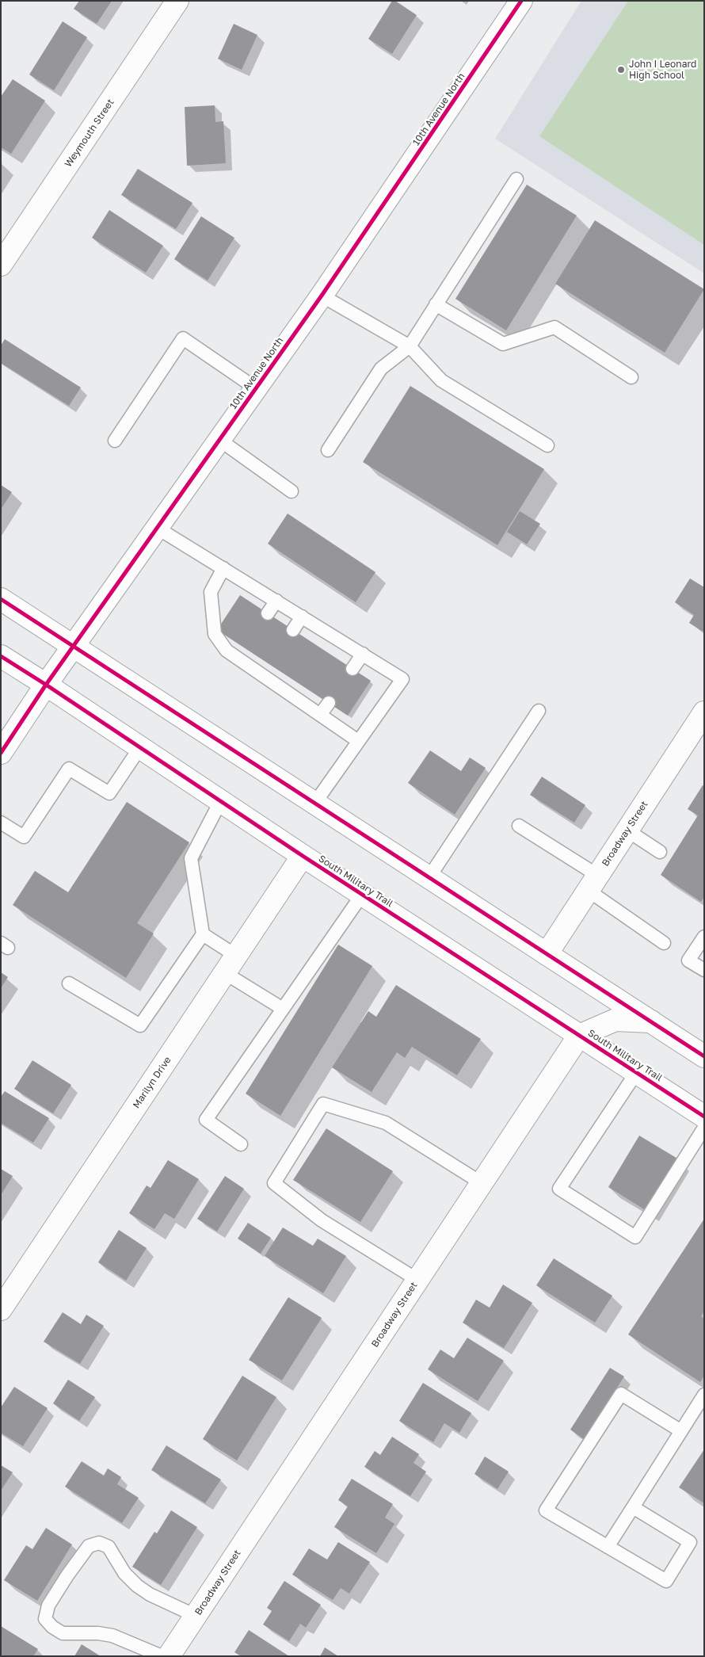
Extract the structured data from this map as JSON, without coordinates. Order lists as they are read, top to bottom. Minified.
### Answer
{"streets":{"street":["10th Avenue North","Weymouth Street","Broadway Street","South Military Trail","Marilyn Drive"]},"crossings":[["10th Avenue North","South Military Trail"],["Broadway Street","South Military Trail"],["South Military Trail","Marilyn Drive"]],"places":["John I Leonard High School"]}
